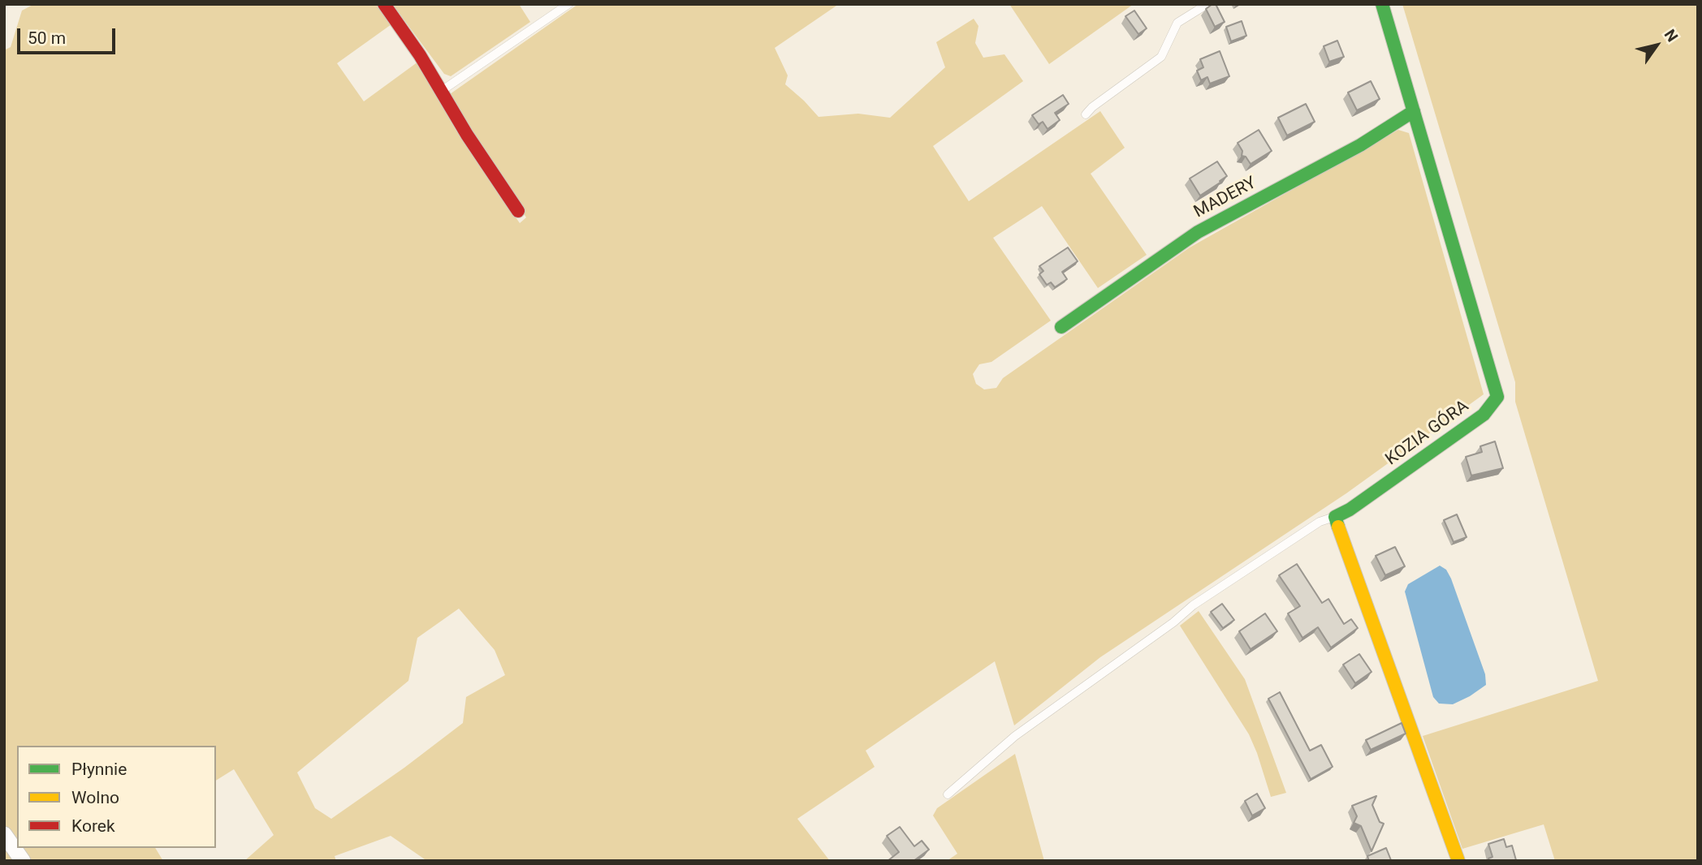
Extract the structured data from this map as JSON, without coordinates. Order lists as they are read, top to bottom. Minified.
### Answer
{"streets":{"street":["MADERY","KOZIA GÓRA"]},"crossings":[["MADERY","KOZIA GÓRA"]],"legend":["Płynnie","Wolno","Korek"],"scale_bar":"50 m","north":"top right"}
